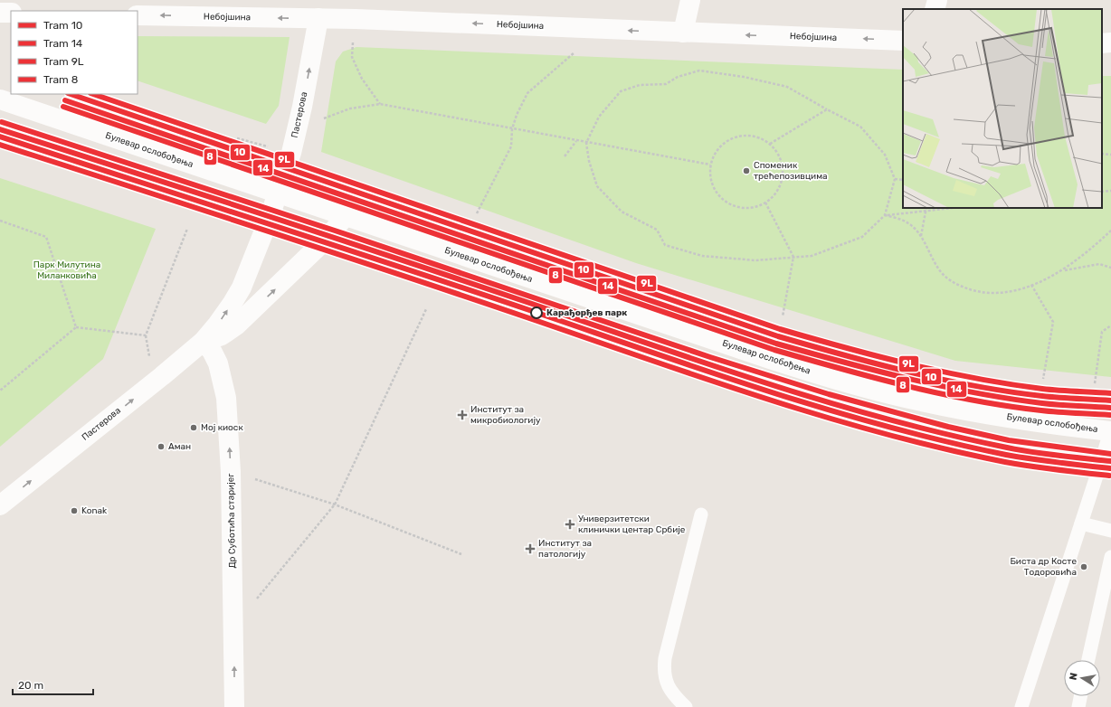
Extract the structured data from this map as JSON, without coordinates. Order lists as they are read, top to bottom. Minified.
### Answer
{"streets":{"street":["Небојшина","Пастерова","Булевар ослобођења","Др Суботића старијег"]},"crossings":[["Небојшина","Пастерова"],["Пастерова","Булевар ослобођења"],["Пастерова","Др Суботића старијег"]],"one_way":["Небојшина","Пастерова","Др Суботића старијег"],"parks":["Парк Милутина Миланковића"],"places":{"other":["Споменик трећепозивцима","Карађорђев парк","Мој киоск","Аман","Konak","Биста др Косте Тодоровића"],"health":["Институт за микробиологију","Универзитетски клинички центар Србије","Институт за патологију"]},"lines":["tram line 10","tram line 9L","tram line 14","tram line 8"],"legend":["Tram 10","Tram 14","Tram 9L","Tram 8"],"scale_bar":"20 m","north":"left"}
